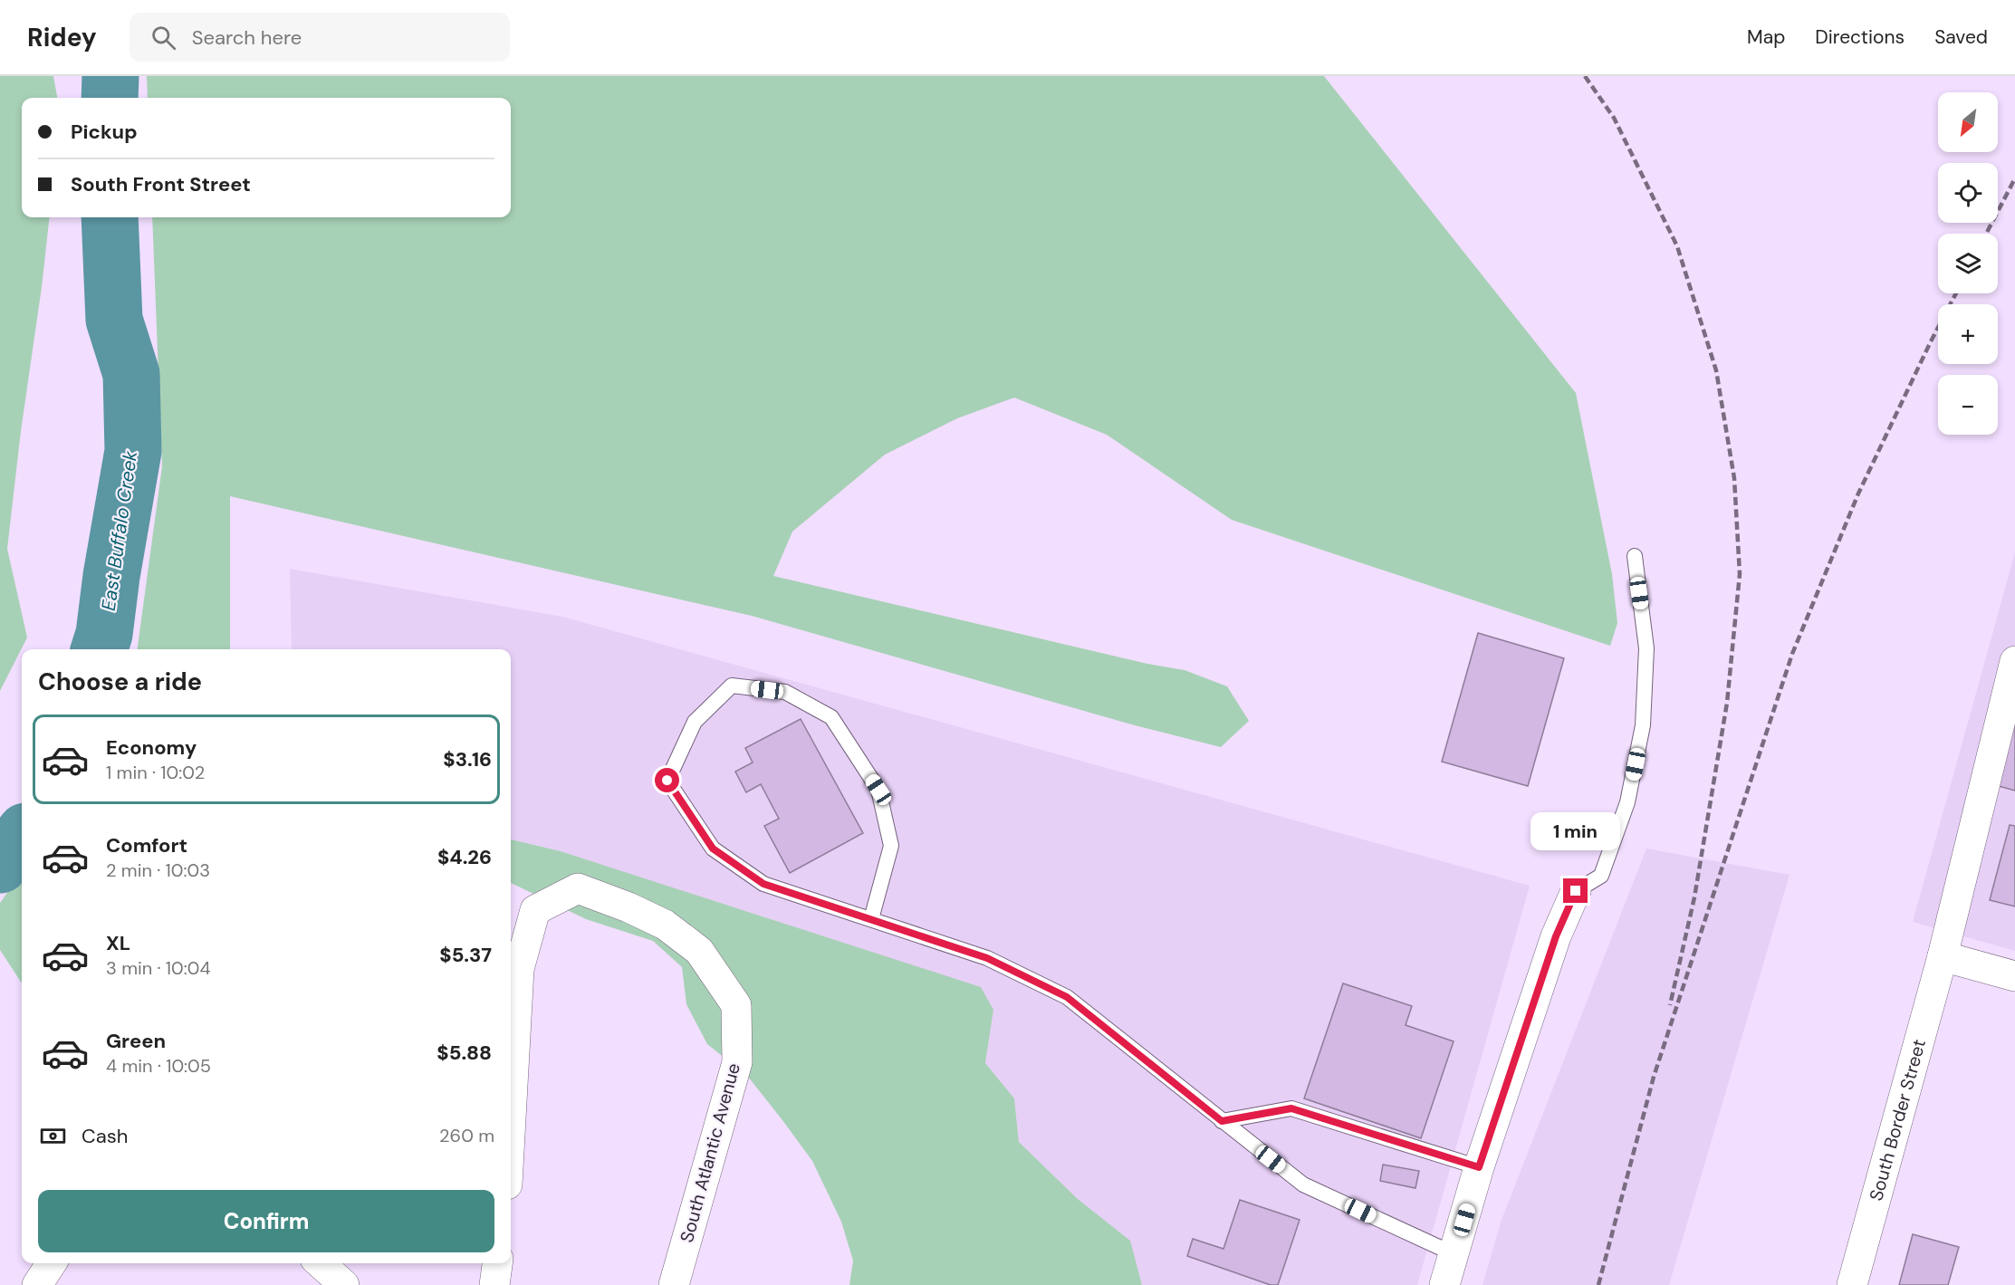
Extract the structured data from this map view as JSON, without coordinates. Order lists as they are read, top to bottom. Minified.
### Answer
{"streets":{"street":["South Border Street","South Atlantic Avenue"]},"water":["East Buffalo Creek"],"north":"bottom left","page":{"header":"Ridey","search":"Search here","nav":["Map","Directions","Saved"],"map_buttons":["+","−"],"banner":["Pickup","South Front Street"],"heading":"Choose a ride","list":[{"name":"Economy","note":"1 min · 10:02","value":"$3.16"},{"name":"Comfort","note":"2 min · 10:03","value":"$4.26"},{"name":"XL","note":"3 min · 10:04","value":"$5.37"},{"name":"Green","note":"4 min · 10:05","value":"$5.88"}],"bubble":"1 min","pay":["Cash","260 m"],"buttons":"Confirm"}}
